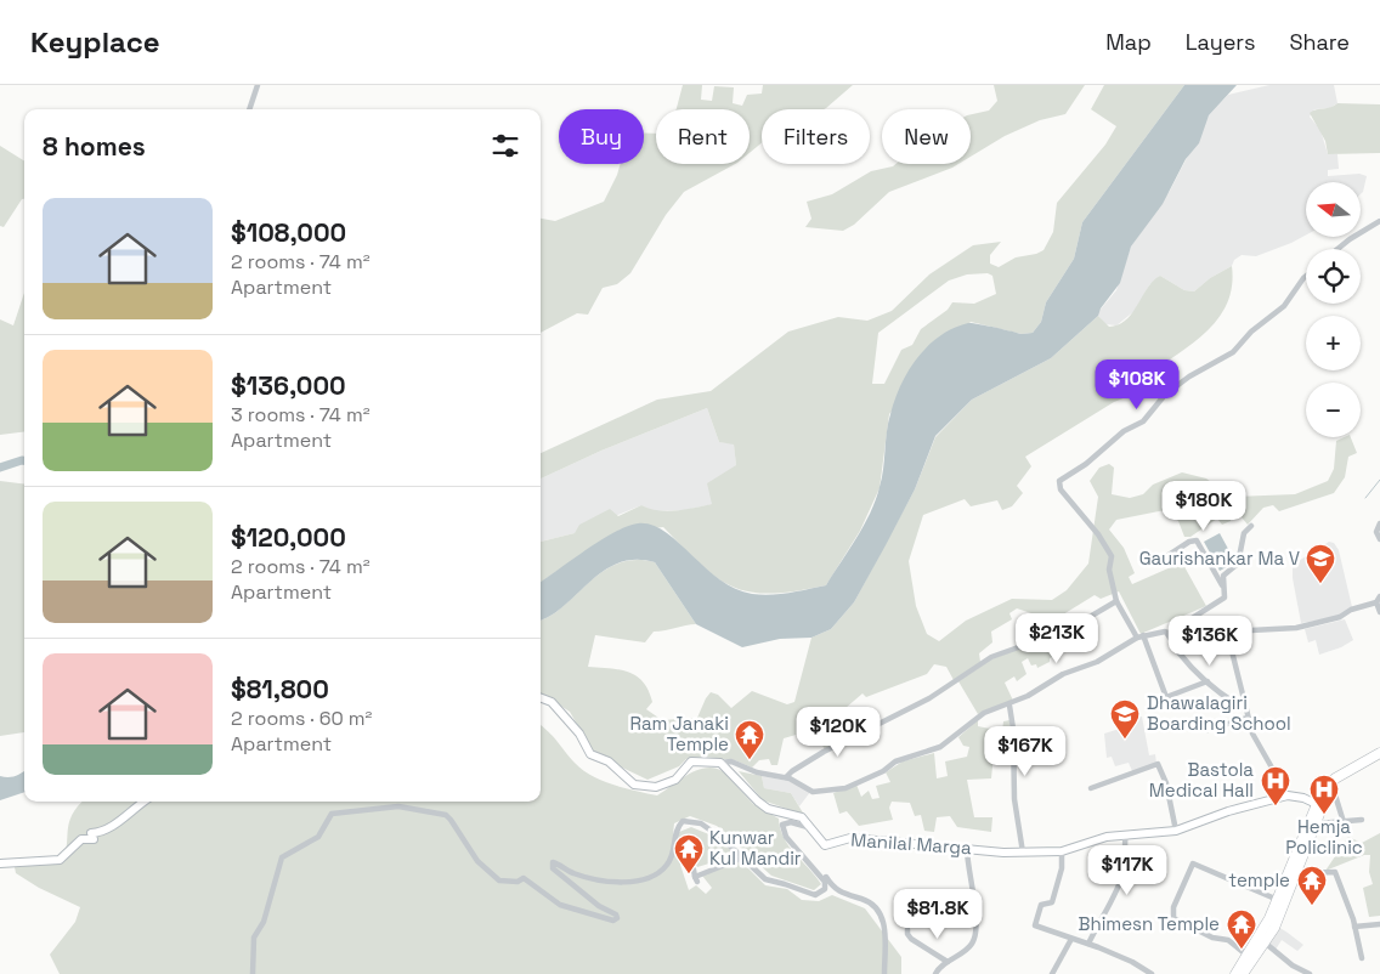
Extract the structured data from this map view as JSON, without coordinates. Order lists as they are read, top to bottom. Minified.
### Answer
{"streets":{"street":["Manilal Marga"]},"places":{"school or university":["Gaurishankar Ma V","Dhawalagiri Boarding School"],"temple":["Ram Janaki Temple","Kunwar Kul Mandir","temple","Bhimesn Temple"],"hospital":["Bastola Medical Hall","Hemja Policlinic"]},"north":"left","page":{"header":"Keyplace","nav":["Map","Layers","Share"],"chip":["Buy","Rent","Filters","New"],"heading":"8 homes","map_buttons":["+","−"],"list":[{"name":"$108,000","note":"2 rooms · 74 m² · Apartment"},{"name":"$136,000","note":"3 rooms · 74 m² · Apartment"},{"name":"$120,000","note":"2 rooms · 74 m² · Apartment"},{"name":"$81,800","note":"2 rooms · 60 m² · Apartment"}],"price":["$108K","$180K","$213K","$136K","$120K","$167K","$117K","$81.8K"]}}
